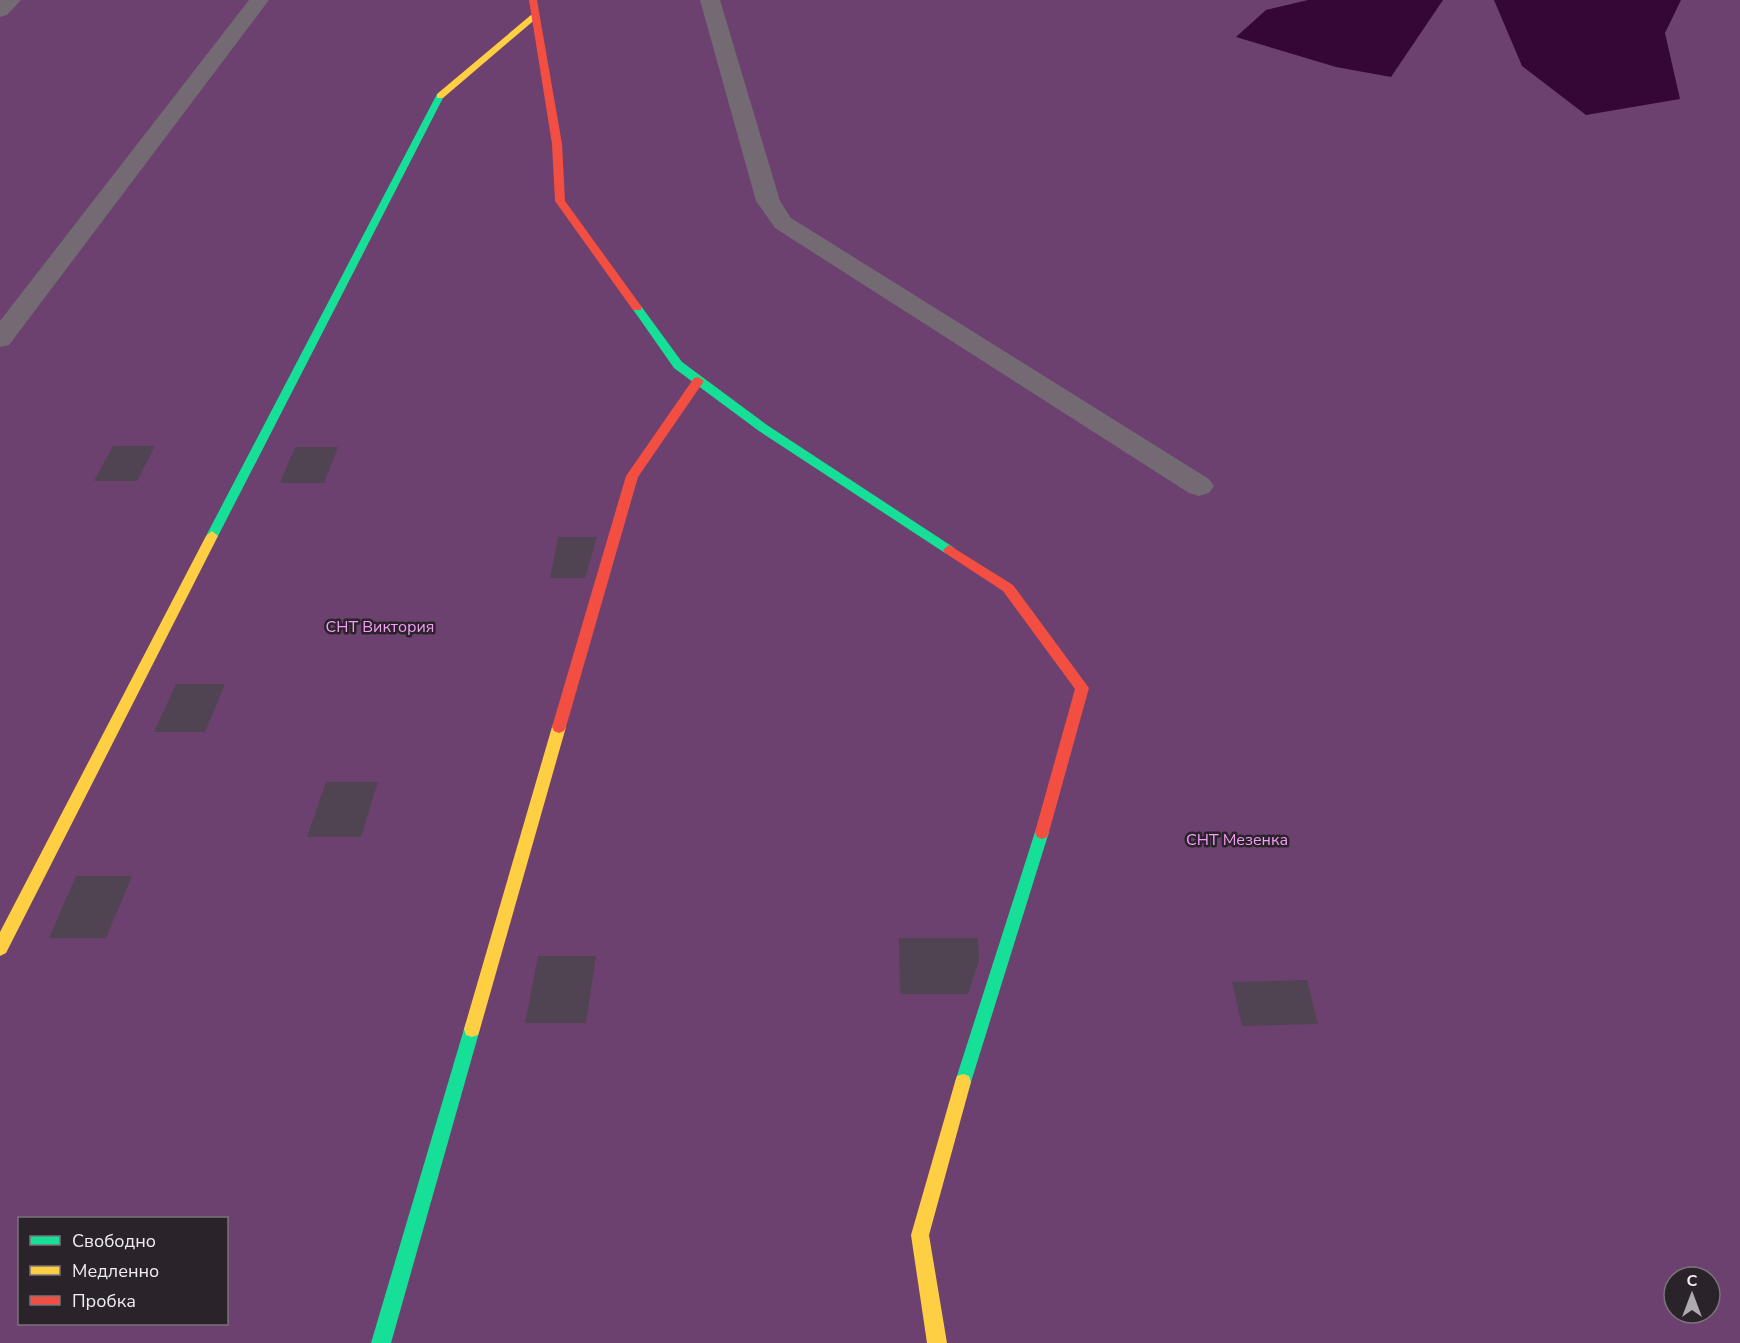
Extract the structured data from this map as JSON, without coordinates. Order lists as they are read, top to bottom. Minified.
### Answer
{"parks":["СНТ Виктория","СНТ Мезенка"],"legend":["Свободно","Медленно","Пробка"],"north":"top"}
